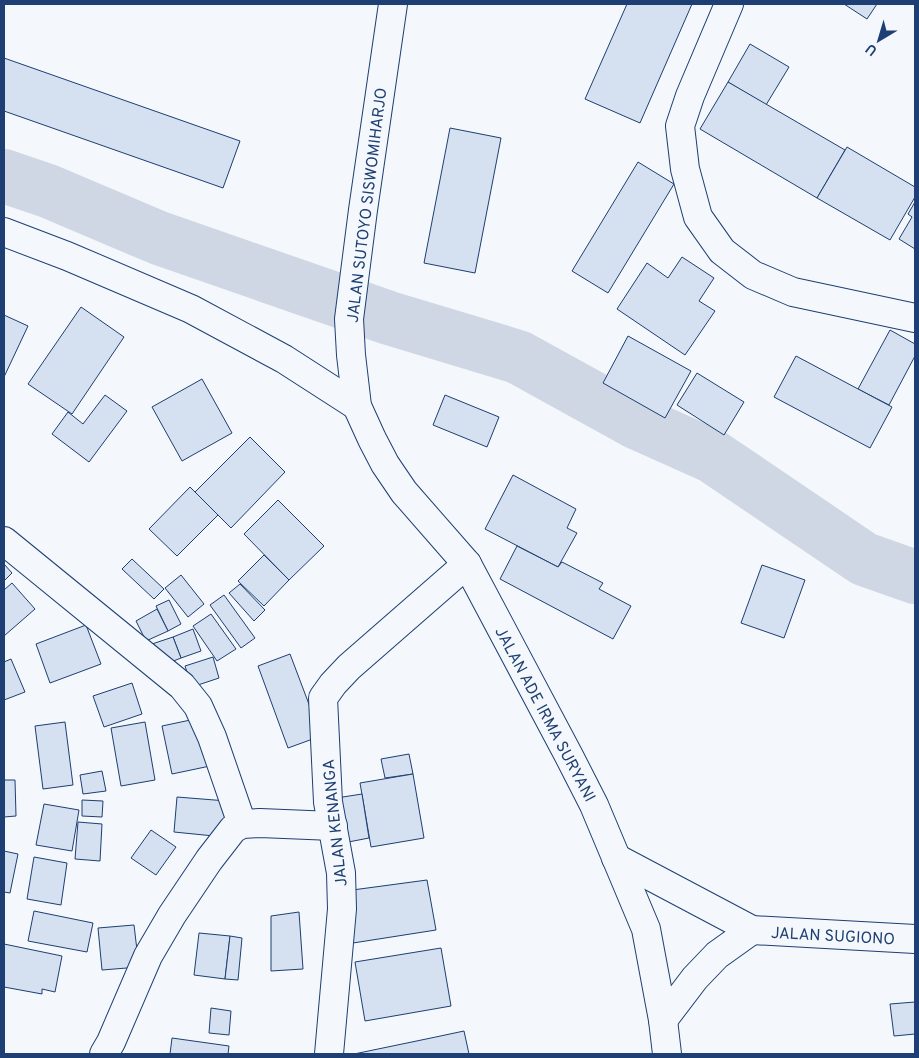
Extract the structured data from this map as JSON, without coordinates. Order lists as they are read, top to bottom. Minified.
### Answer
{"streets":{"main road":["JALAN SUTOYO SISWOMIHARJO","JALAN ADE IRMA SURYANI","JALAN KENANGA","JALAN SUGIONO"]},"crossings":[["JALAN SUTOYO SISWOMIHARJO","JALAN ADE IRMA SURYANI"],["JALAN ADE IRMA SURYANI","JALAN KENANGA"],["JALAN ADE IRMA SURYANI","JALAN SUGIONO"]],"north":"bottom left"}
